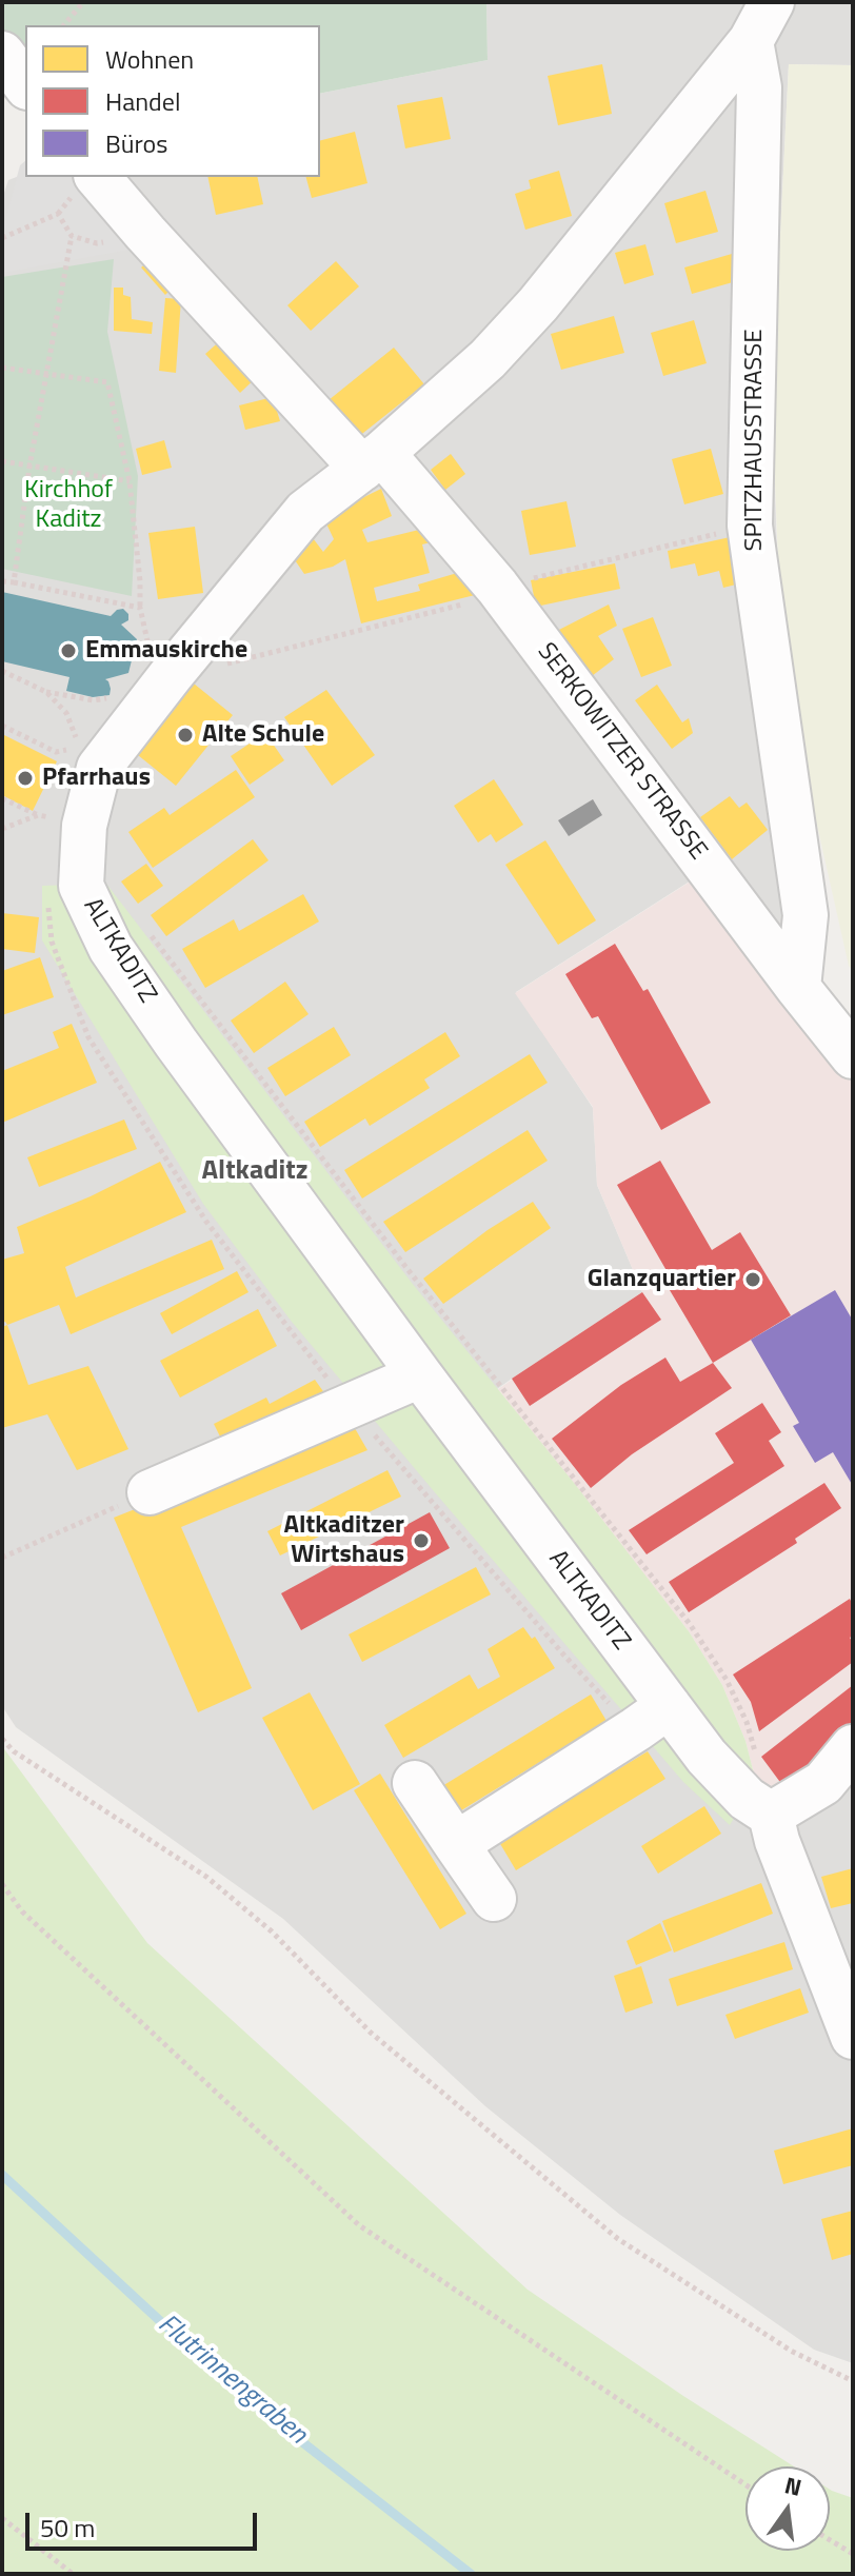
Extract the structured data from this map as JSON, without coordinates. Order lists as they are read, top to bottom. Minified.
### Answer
{"streets":{"street":["SPITZHAUSSTRASSE","SERKOWITZER STRASSE","ALTKADITZ"]},"crossings":[["SPITZHAUSSTRASSE","SERKOWITZER STRASSE"],["SERKOWITZER STRASSE","ALTKADITZ"]],"districts":["Altkaditz"],"water":["Flutrinnengraben"],"parks":["Kirchhof Kaditz"],"places":["Emmauskirche","Alte Schule","Pfarrhaus","Glanzquartier","Altkaditzer Wirtshaus"],"legend":["Wohnen","Handel","Büros"],"scale_bar":"50 m","north":"top"}
